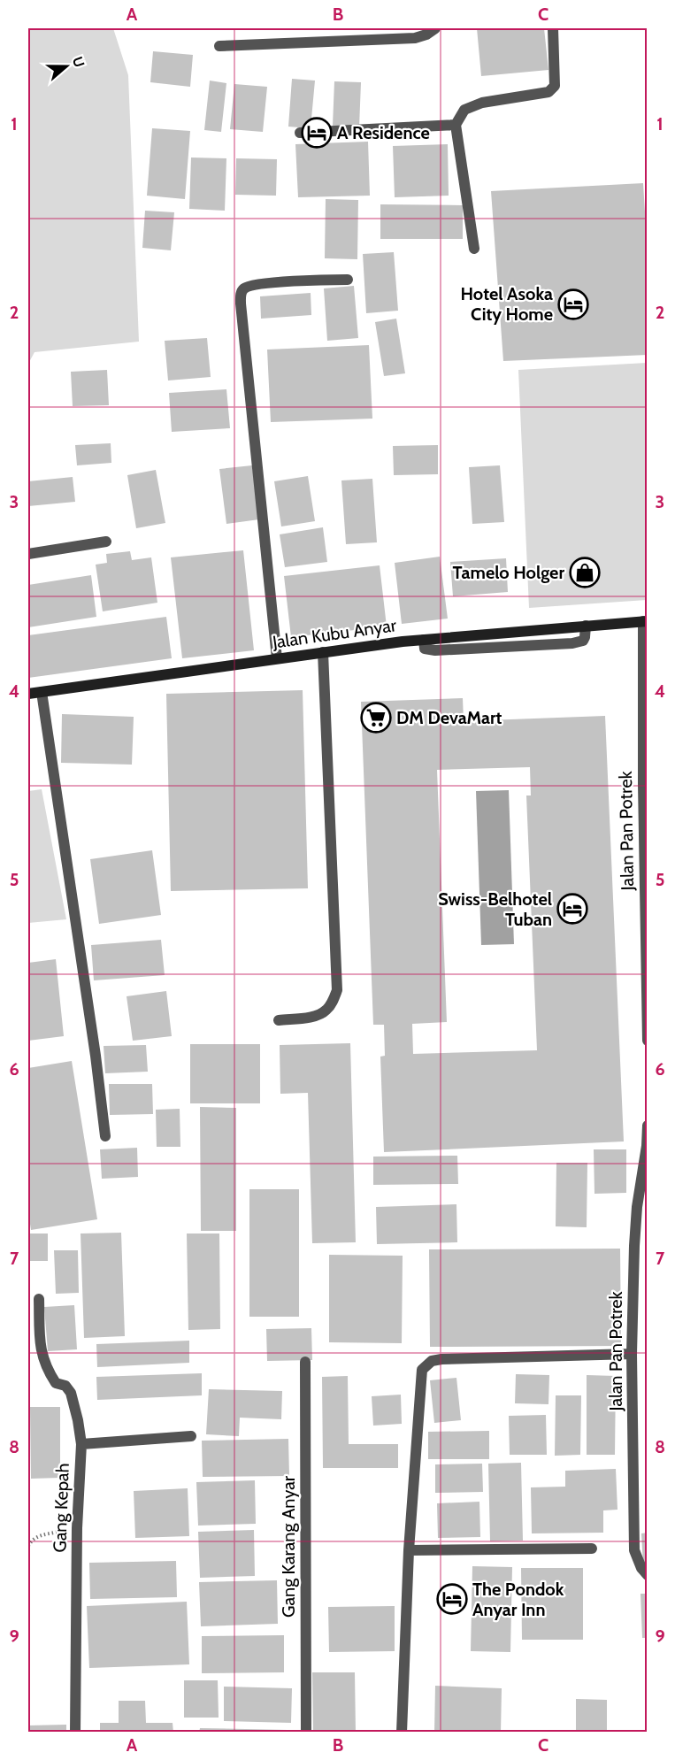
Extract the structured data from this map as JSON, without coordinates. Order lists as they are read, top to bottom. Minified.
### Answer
{"streets":{"street":["Jalan Kubu Anyar","Jalan Pan Potrek","Gang Kepah","Gang Karang Anyar"]},"crossings":[["Jalan Kubu Anyar","Jalan Pan Potrek"]],"places":{"hotel":["A Residence","Hotel Asoka City Home","Swiss-Belhotel Tuban","The Pondok Anyar Inn"],"shop":["Tamelo Holger"],"supermarket":["DM DevaMart"]},"north":"right","grid":{"columns":["A","B","C"],"rows":["1","2","3","4","5","6","7","8","9"]}}
